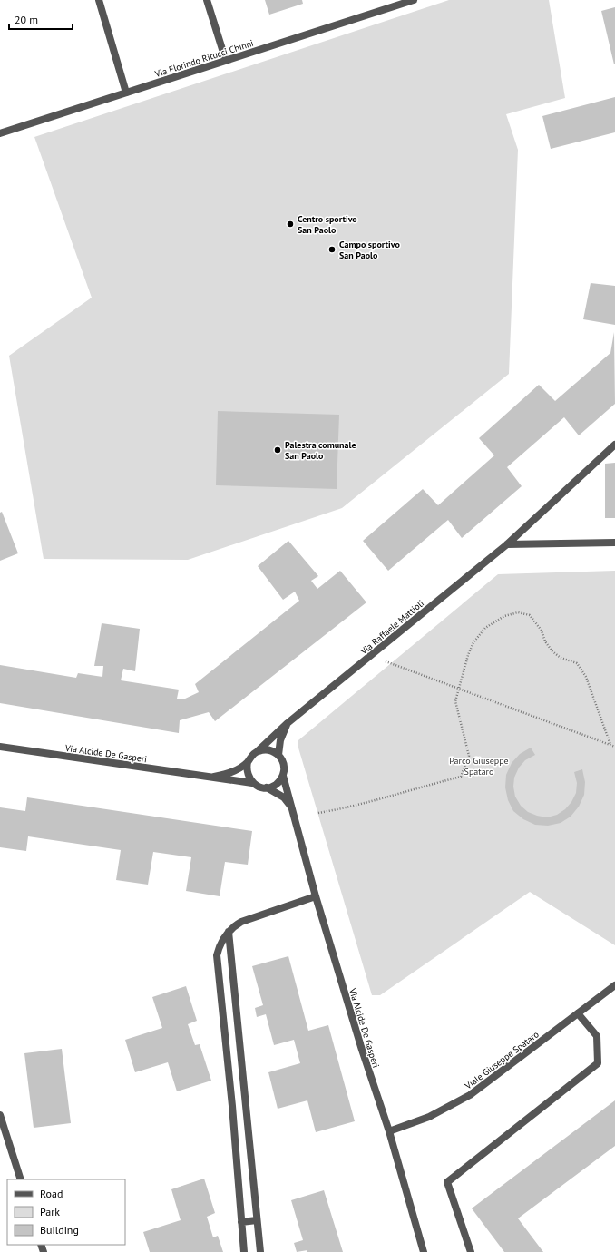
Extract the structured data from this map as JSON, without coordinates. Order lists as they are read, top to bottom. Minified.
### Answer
{"streets":{"street":["Via Florindo Ritucci Chinni","Via Raffaele Mattioli","Via Alcide De Gasperi","Viale Giuseppe Spataro"]},"crossings":[["Via Raffaele Mattioli","Via Alcide De Gasperi"],["Via Alcide De Gasperi","Viale Giuseppe Spataro"]],"parks":["Parco Giuseppe Spataro"],"places":["Centro sportivo San Paolo","Campo sportivo San Paolo","Palestra comunale San Paolo"],"legend":["Road","Park","Building"],"scale_bar":"20 m"}
